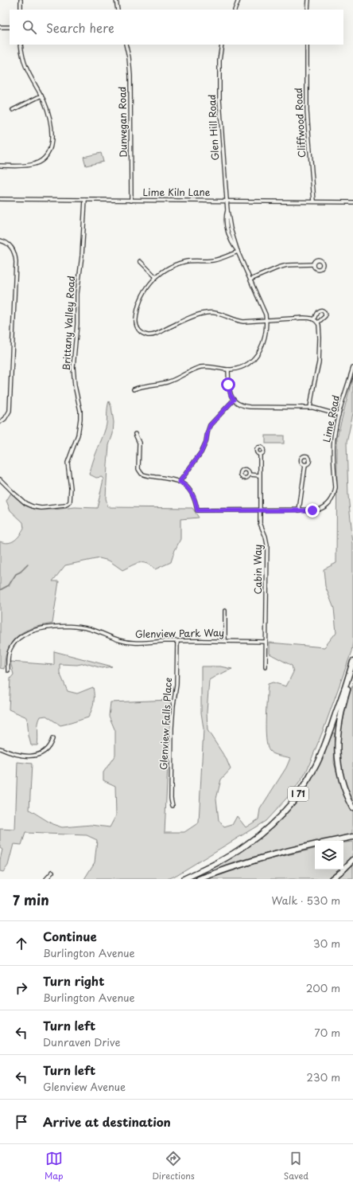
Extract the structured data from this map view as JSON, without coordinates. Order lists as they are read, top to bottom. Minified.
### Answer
{"streets":{"highway":["I 71"],"street":["Dunvegan Road","Cliffwood Road","Glen Hill Road","Lime Kiln Lane","Brittany Valley Road","Lime Road","Cabin Way","Glenview Park Way","Glenview Falls Place"]},"crossings":[["Dunvegan Road","Lime Kiln Lane"],["Cliffwood Road","Lime Kiln Lane"],["Glen Hill Road","Lime Kiln Lane"],["Lime Kiln Lane","Brittany Valley Road"],["Cabin Way","Glenview Park Way"],["Glenview Park Way","Glenview Falls Place"]],"page":{"search":"Search here","heading":["7 min","Walk · 530 m"],"list":[["Continue","Burlington Avenue","30 m"],["Turn right","Burlington Avenue","200 m"],["Turn left","Dunraven Drive","70 m"],["Turn left","Glenview Avenue","230 m"],"Arrive at destination"],"nav":["Map","Directions","Saved"]}}
